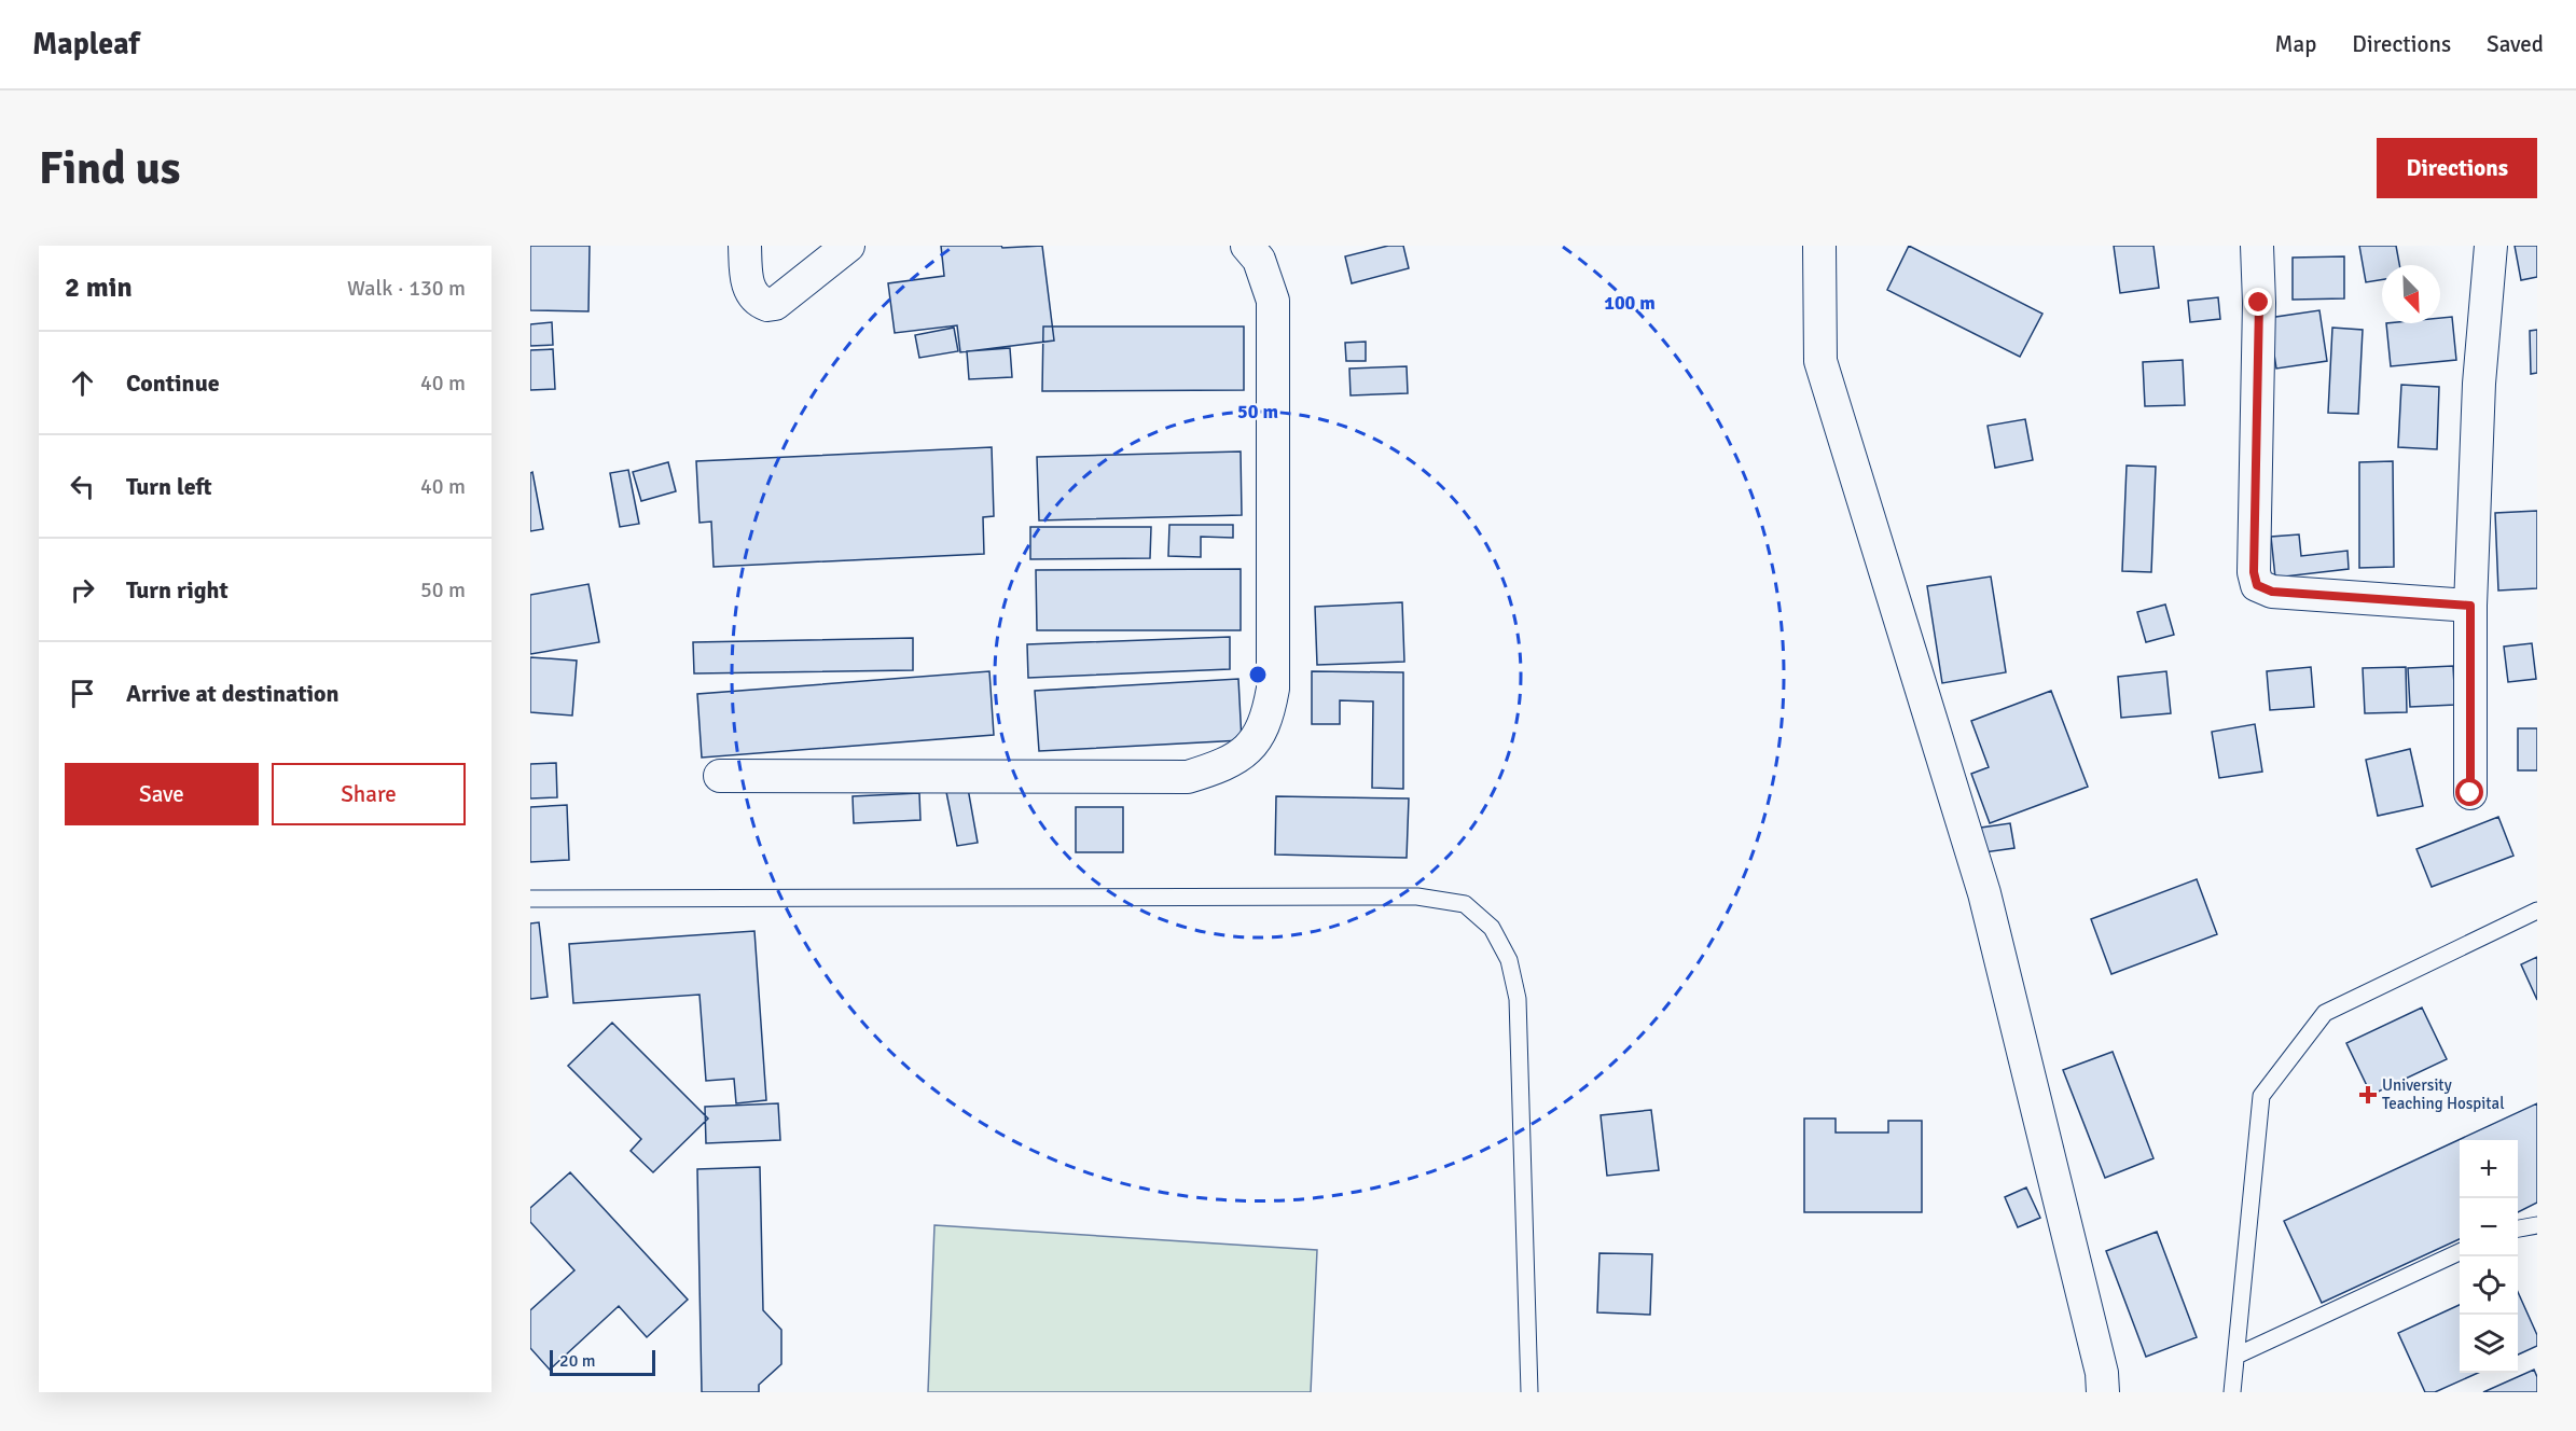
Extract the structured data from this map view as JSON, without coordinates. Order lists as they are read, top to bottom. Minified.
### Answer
{"places":{"health":["University Teaching Hospital"]},"scale_bar":"20 m","north":"bottom right","page":{"header":"Mapleaf","nav":["Map","Directions","Saved"],"buttons":["Directions",["Save","Share"]],"title":"Find us","heading":["2 min","Walk · 130 m"],"list":[["Continue","40 m"],["Turn left","40 m"],["Turn right","50 m"],"Arrive at destination"],"map_buttons":["+","−"],"scale":"20 m"},"rings":["100 m","50 m"]}
